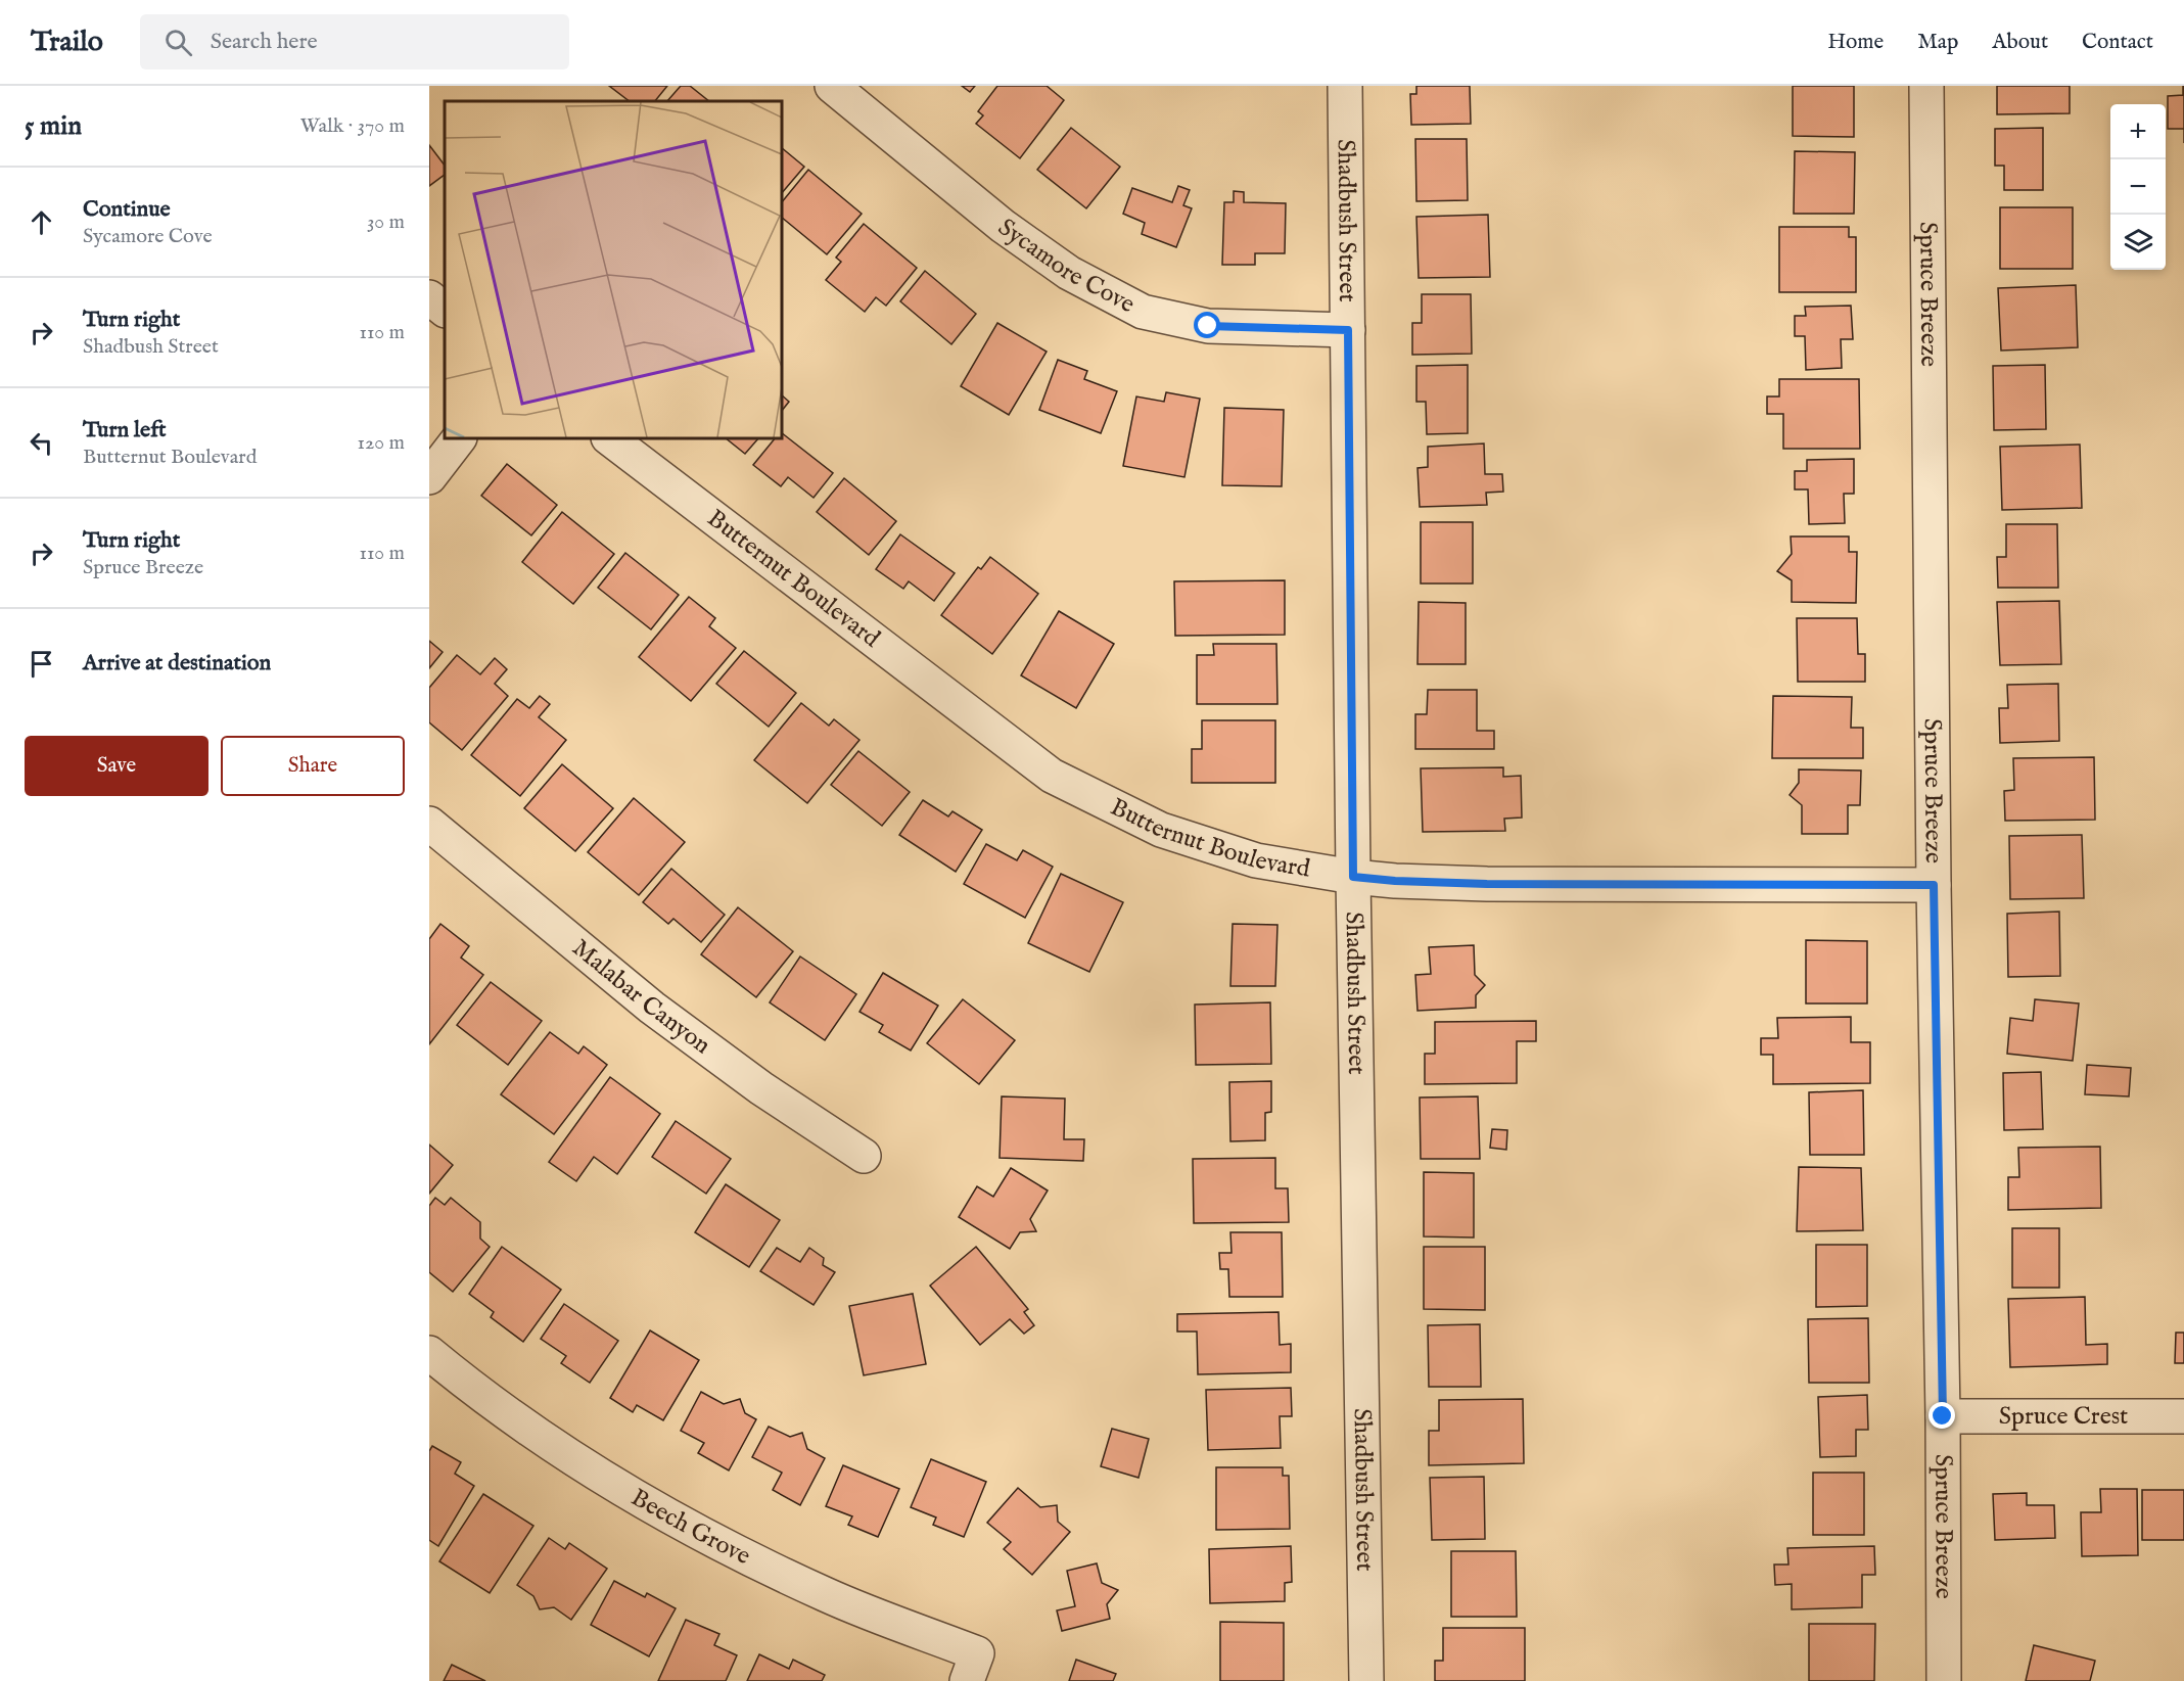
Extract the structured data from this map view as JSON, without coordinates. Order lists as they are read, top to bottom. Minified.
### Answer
{"streets":{"street":["Shadbush Street","Sycamore Cove","Spruce Breeze","Butternut Boulevard","Malabar Canyon","Spruce Crest","Beech Grove"]},"crossings":[["Shadbush Street","Sycamore Cove"],["Shadbush Street","Butternut Boulevard"],["Spruce Breeze","Butternut Boulevard"],["Spruce Breeze","Spruce Crest"]],"page":{"header":"Trailo","search":"Search here","nav":["Home","Map","About","Contact"],"heading":["5 min","Walk · 370 m"],"map_buttons":["+","−"],"list":[["Continue","Sycamore Cove","30 m"],["Turn right","Shadbush Street","110 m"],["Turn left","Butternut Boulevard","120 m"],["Turn right","Spruce Breeze","110 m"],"Arrive at destination"],"buttons":["Save","Share"]}}
